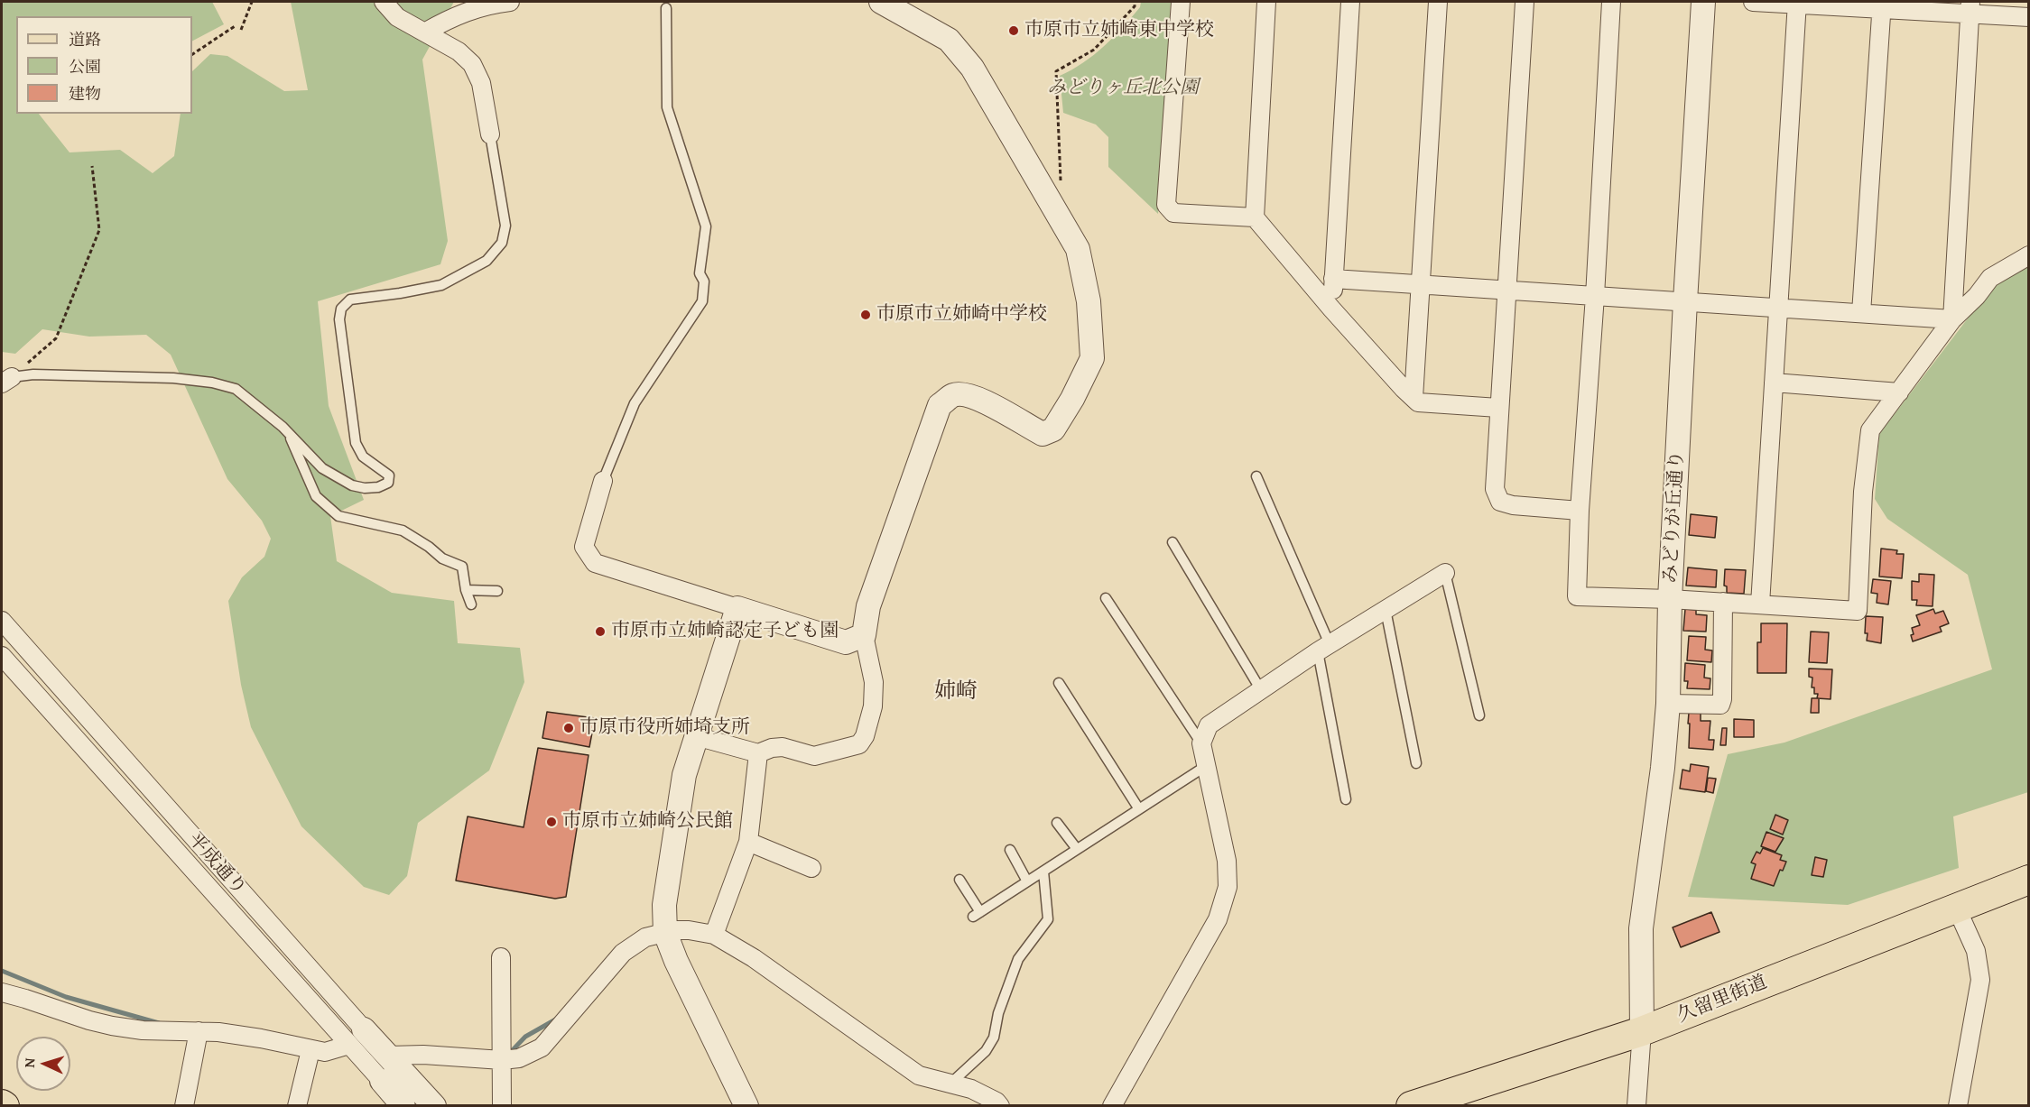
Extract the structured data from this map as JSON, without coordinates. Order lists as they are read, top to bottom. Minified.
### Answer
{"streets":{"main road":["久留里街道"],"street":["みどりが丘通り","平成通り"]},"crossings":[["みどりが丘通り","久留里街道"]],"districts":["姉崎"],"parks":["みどりヶ丘北公園"],"places":["市原市立姉崎東中学校","市原市立姉崎中学校","市原市立姉崎認定子ども園","市原市役所姉埼支所","市原市立姉崎公民館"],"legend":["道路","公園","建物"],"north":"left"}
